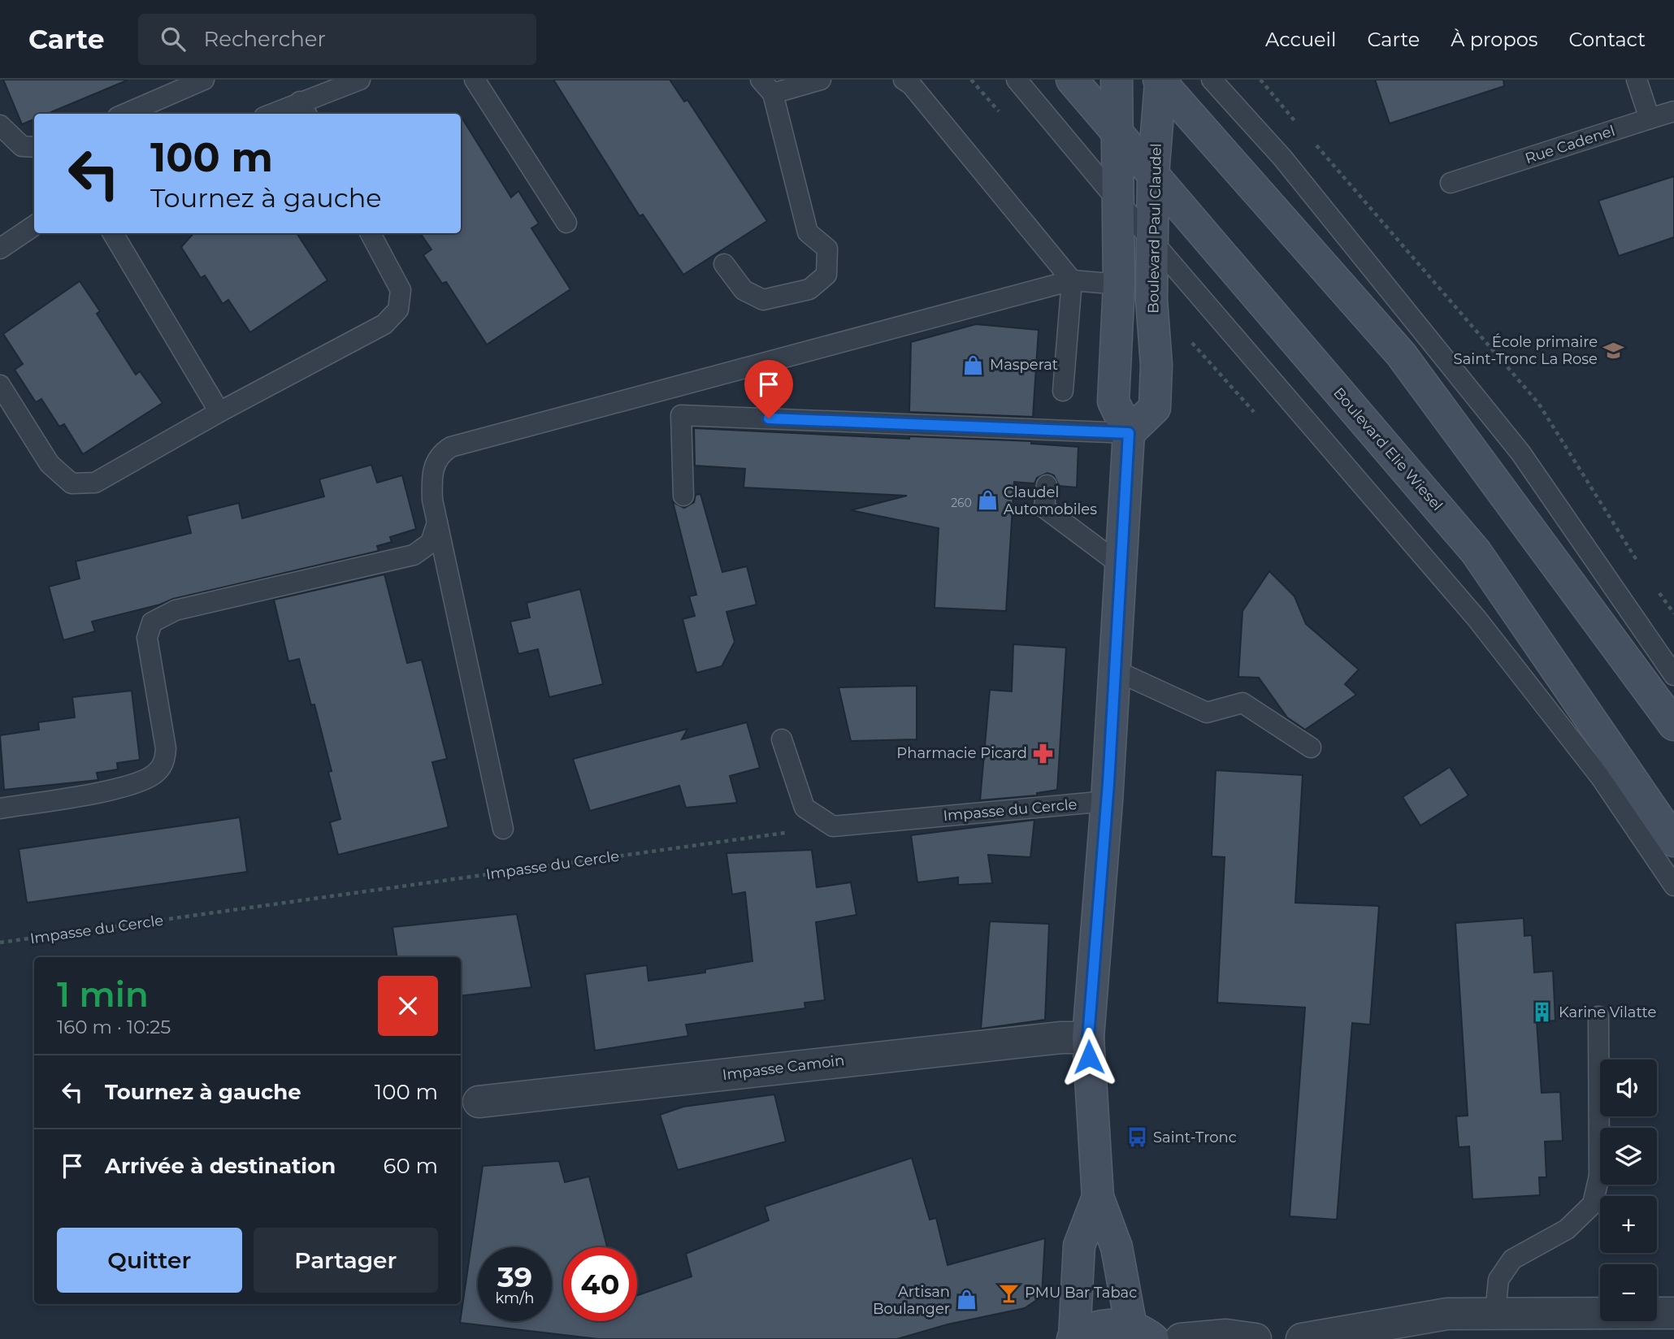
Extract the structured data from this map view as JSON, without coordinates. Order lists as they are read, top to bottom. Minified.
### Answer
{"streets":{"street":["Boulevard Paul Claudel","Boulevard Elie Wiesel","Impasse Camoin"],"lane":["Rue Cadenel","Impasse du Cercle"]},"crossings":[["Boulevard Paul Claudel","Boulevard Elie Wiesel"]],"places":{"school or university":["École primaire Saint-Tronc La Rose"],"shop":["Masperat","Claudel Automobiles","Artisan Boulanger"],"pharmacy":["Pharmacie Picard"],"building":["Karine Vilatte"],"bus stop":["Saint-Tronc"],"bar":["PMU Bar Tabac"]},"house_numbers":["260"],"page":{"header":"Carte","search":"Rechercher","nav":["Accueil","Carte","À propos","Contact"],"turn":["100 m","Tournez à gauche"],"heading":["1 min","160 m · 10:25"],"list":[{"name":"Tournez à gauche","value":"100 m"},{"name":"Arrivée à destination","value":"60 m"}],"map_buttons":["+","−"],"buttons":["Quitter","Partager"],"speed":"39 km/h","limit":"40"}}
